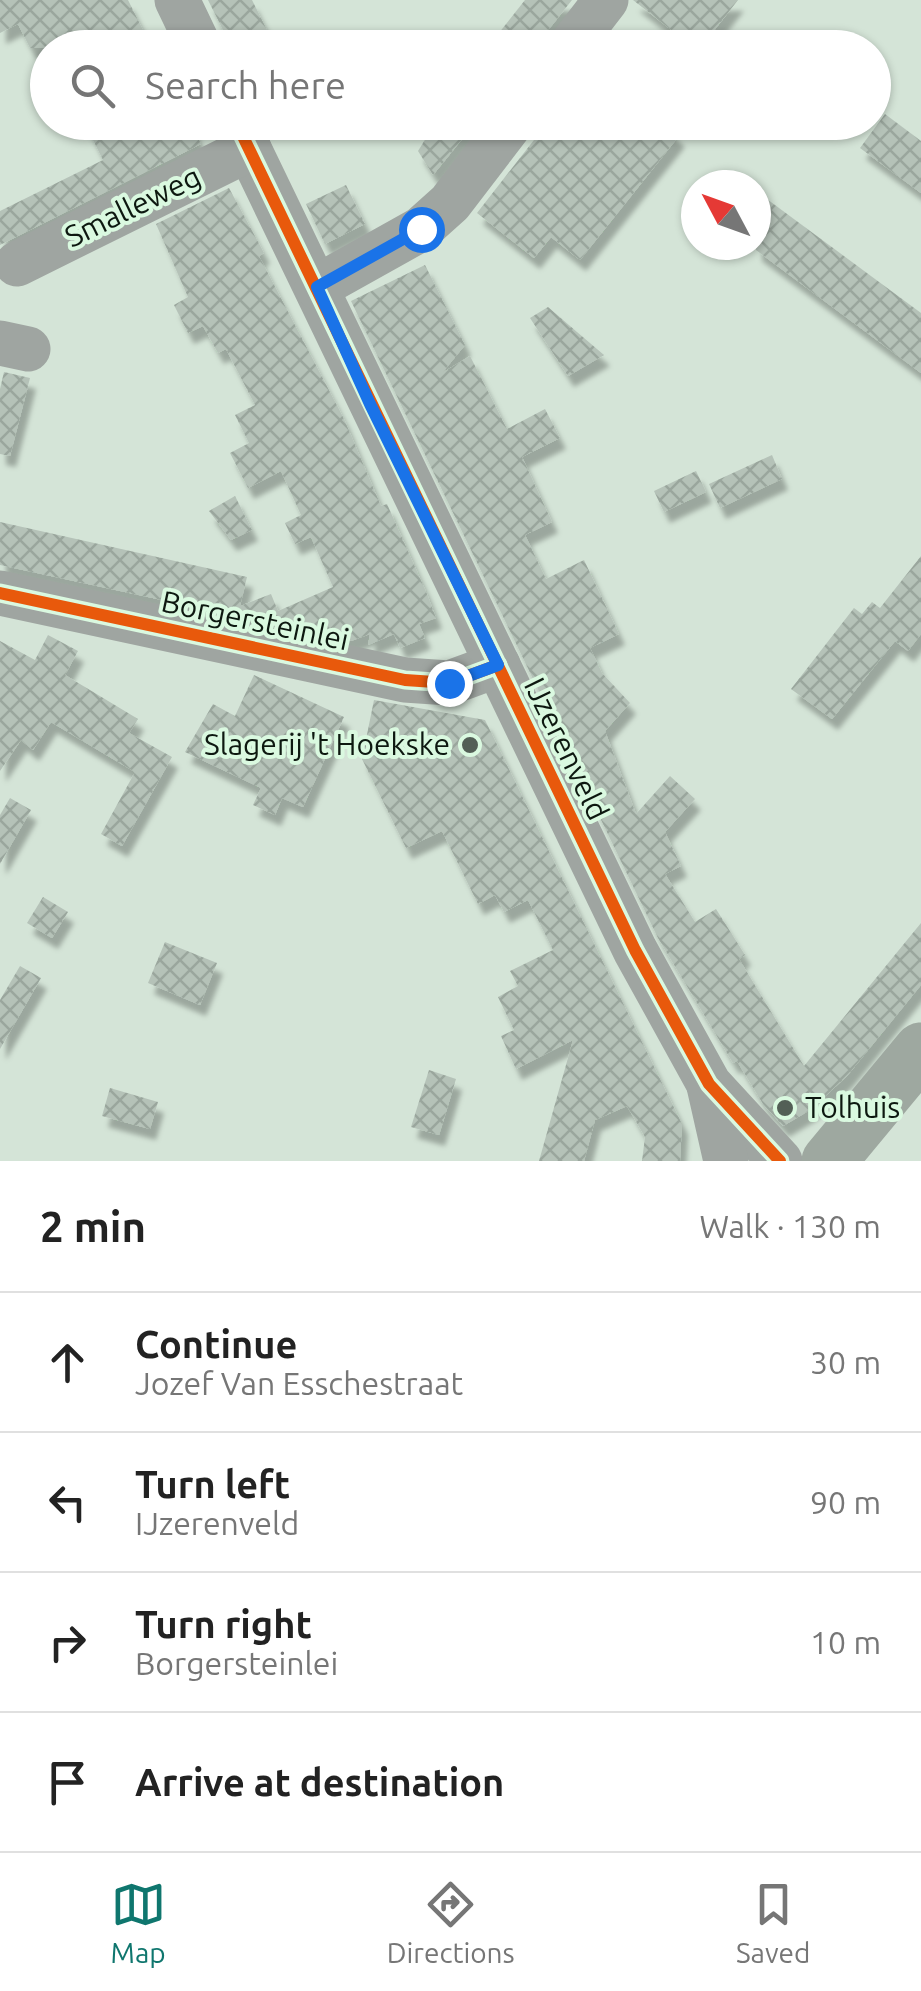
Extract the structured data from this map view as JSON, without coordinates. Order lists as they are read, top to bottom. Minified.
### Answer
{"streets":{"street":["Smalleweg","Borgersteinlei","IJzerenveld"]},"crossings":[["Borgersteinlei","IJzerenveld"]],"places":["Slagerij 't Hoekske","Tolhuis"],"north":"top left","page":{"search":"Search here","heading":["2 min","Walk · 130 m"],"list":[["Continue","Jozef Van Esschestraat","30 m"],["Turn left","IJzerenveld","90 m"],["Turn right","Borgersteinlei","10 m"],"Arrive at destination"],"nav":["Map","Directions","Saved"]}}
